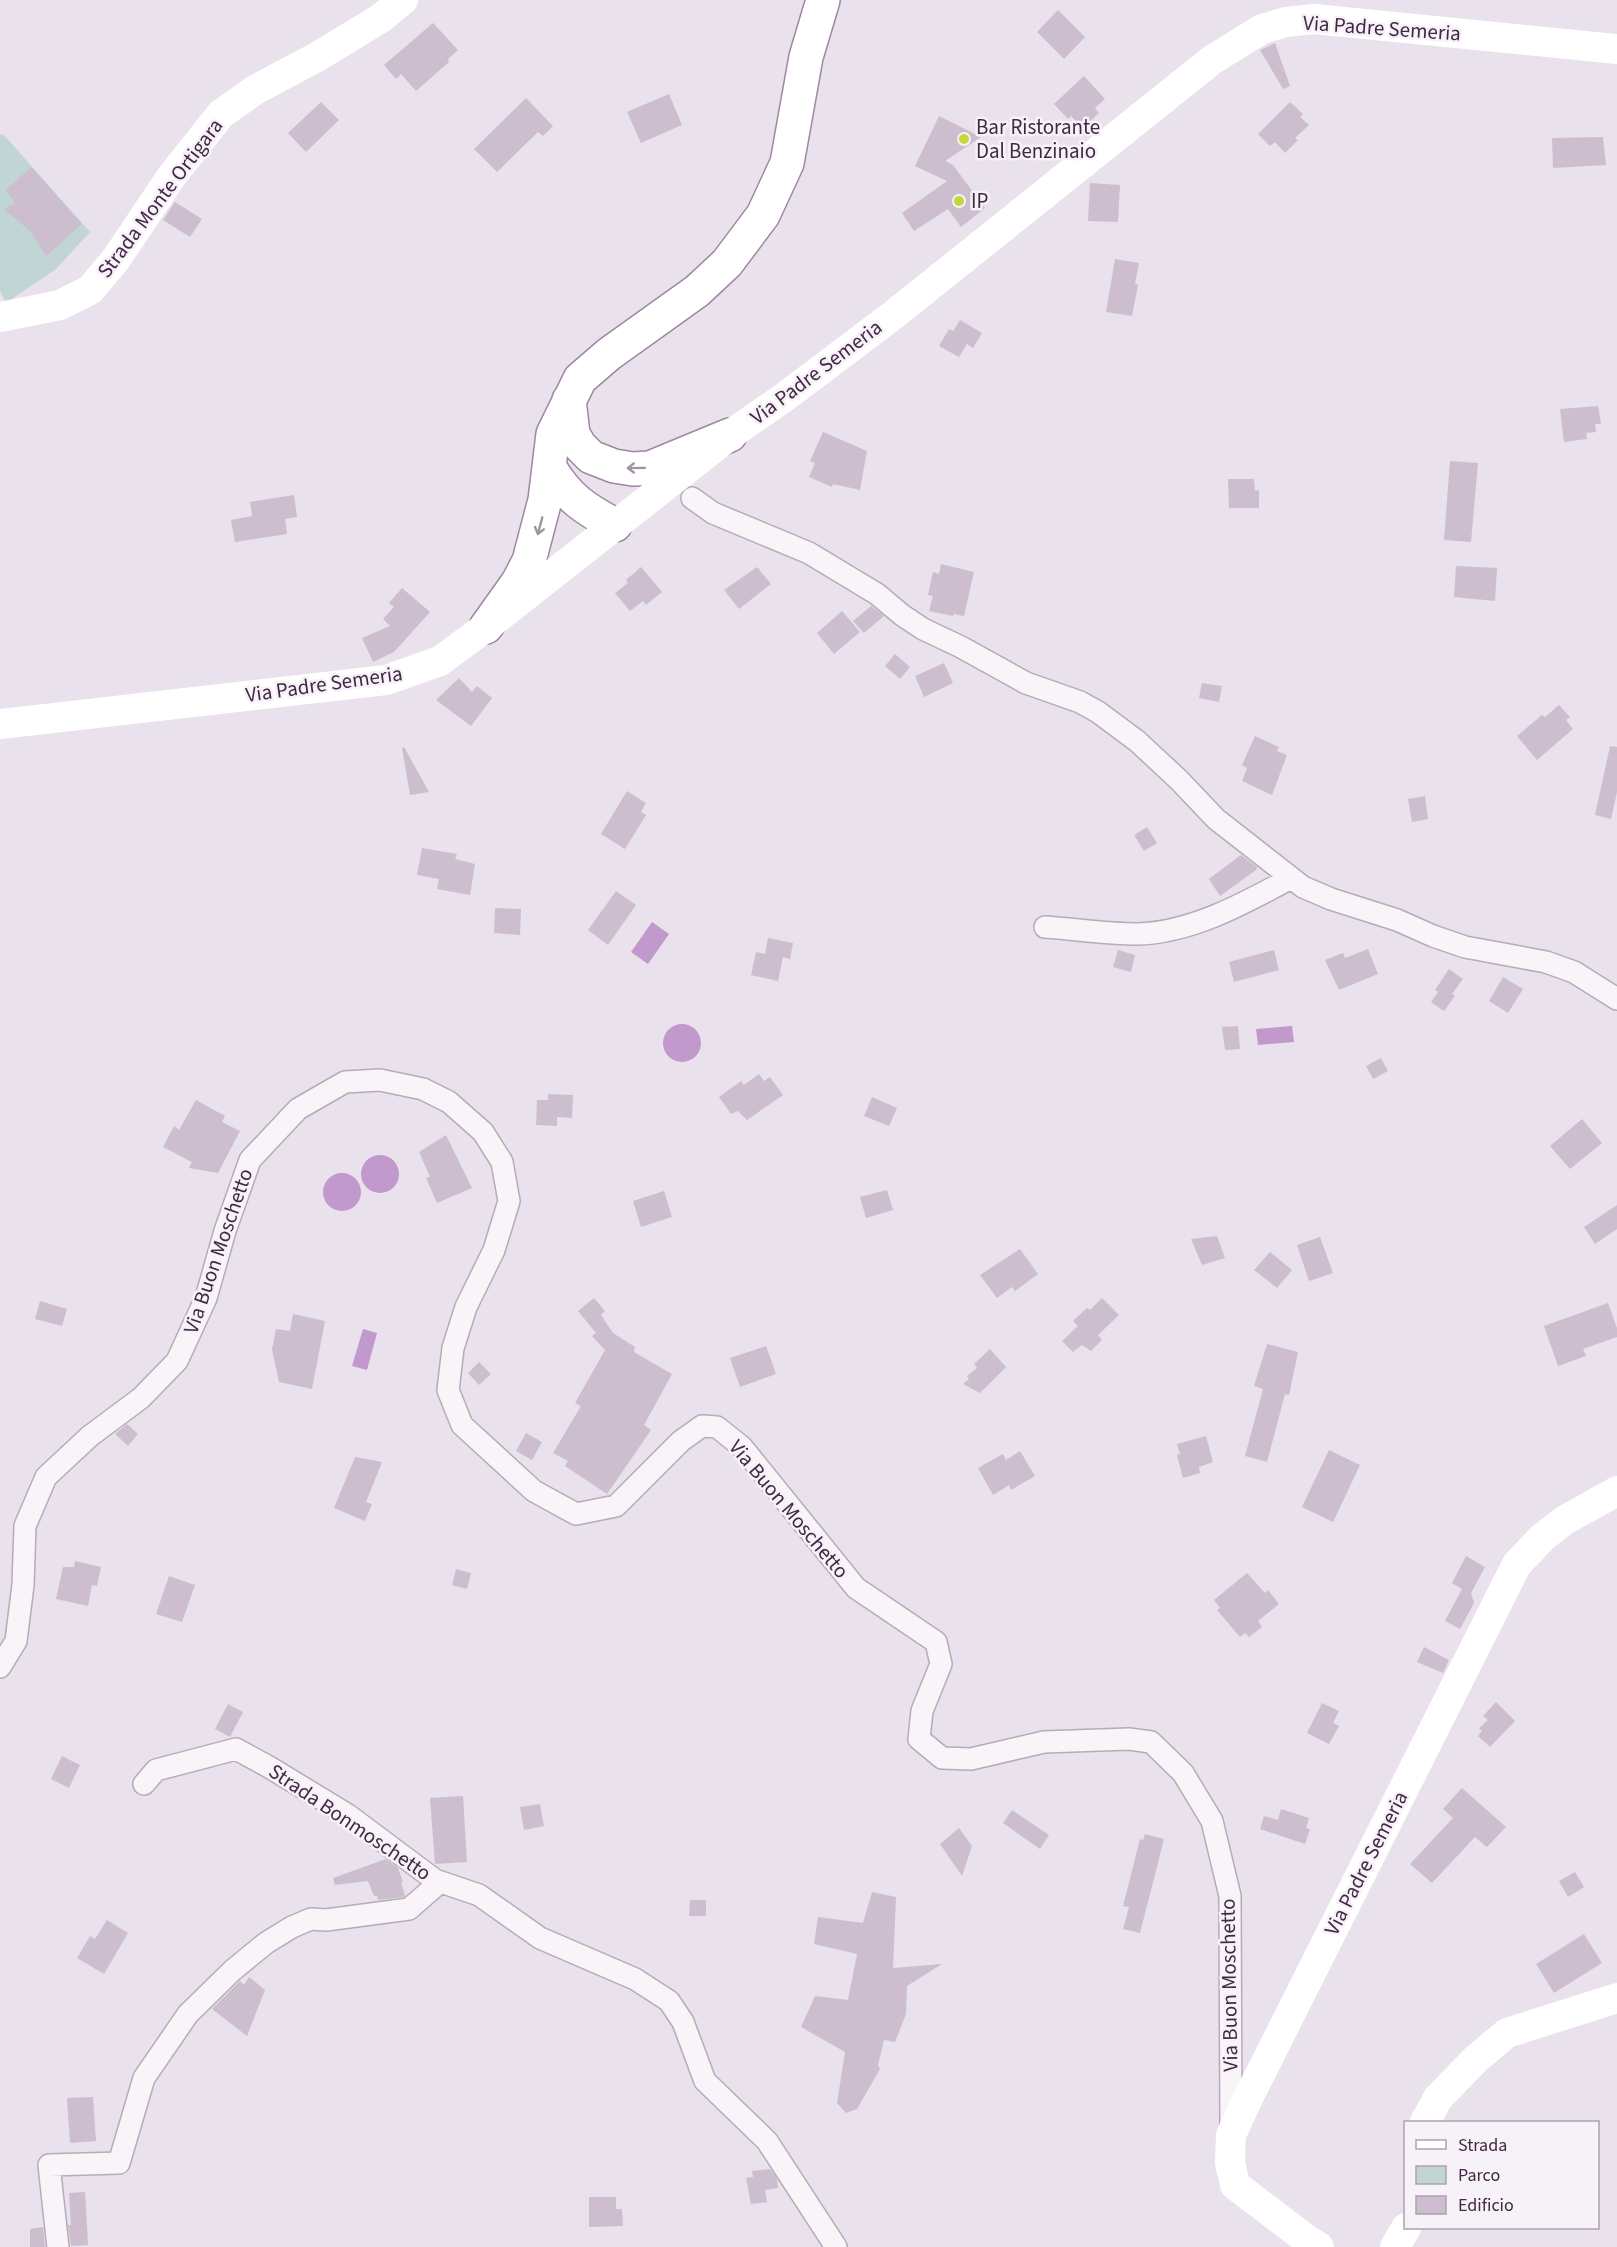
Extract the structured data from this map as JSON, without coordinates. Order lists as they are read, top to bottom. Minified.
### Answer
{"streets":{"main road":["Via Padre Semeria","Strada Monte Ortigara"],"street":["Via Buon Moschetto","Strada Bonmoschetto"]},"crossings":[["Via Padre Semeria","Via Buon Moschetto"]],"places":["Bar Ristorante Dal Benzinaio","IP"],"legend":["Strada","Parco","Edificio"]}
